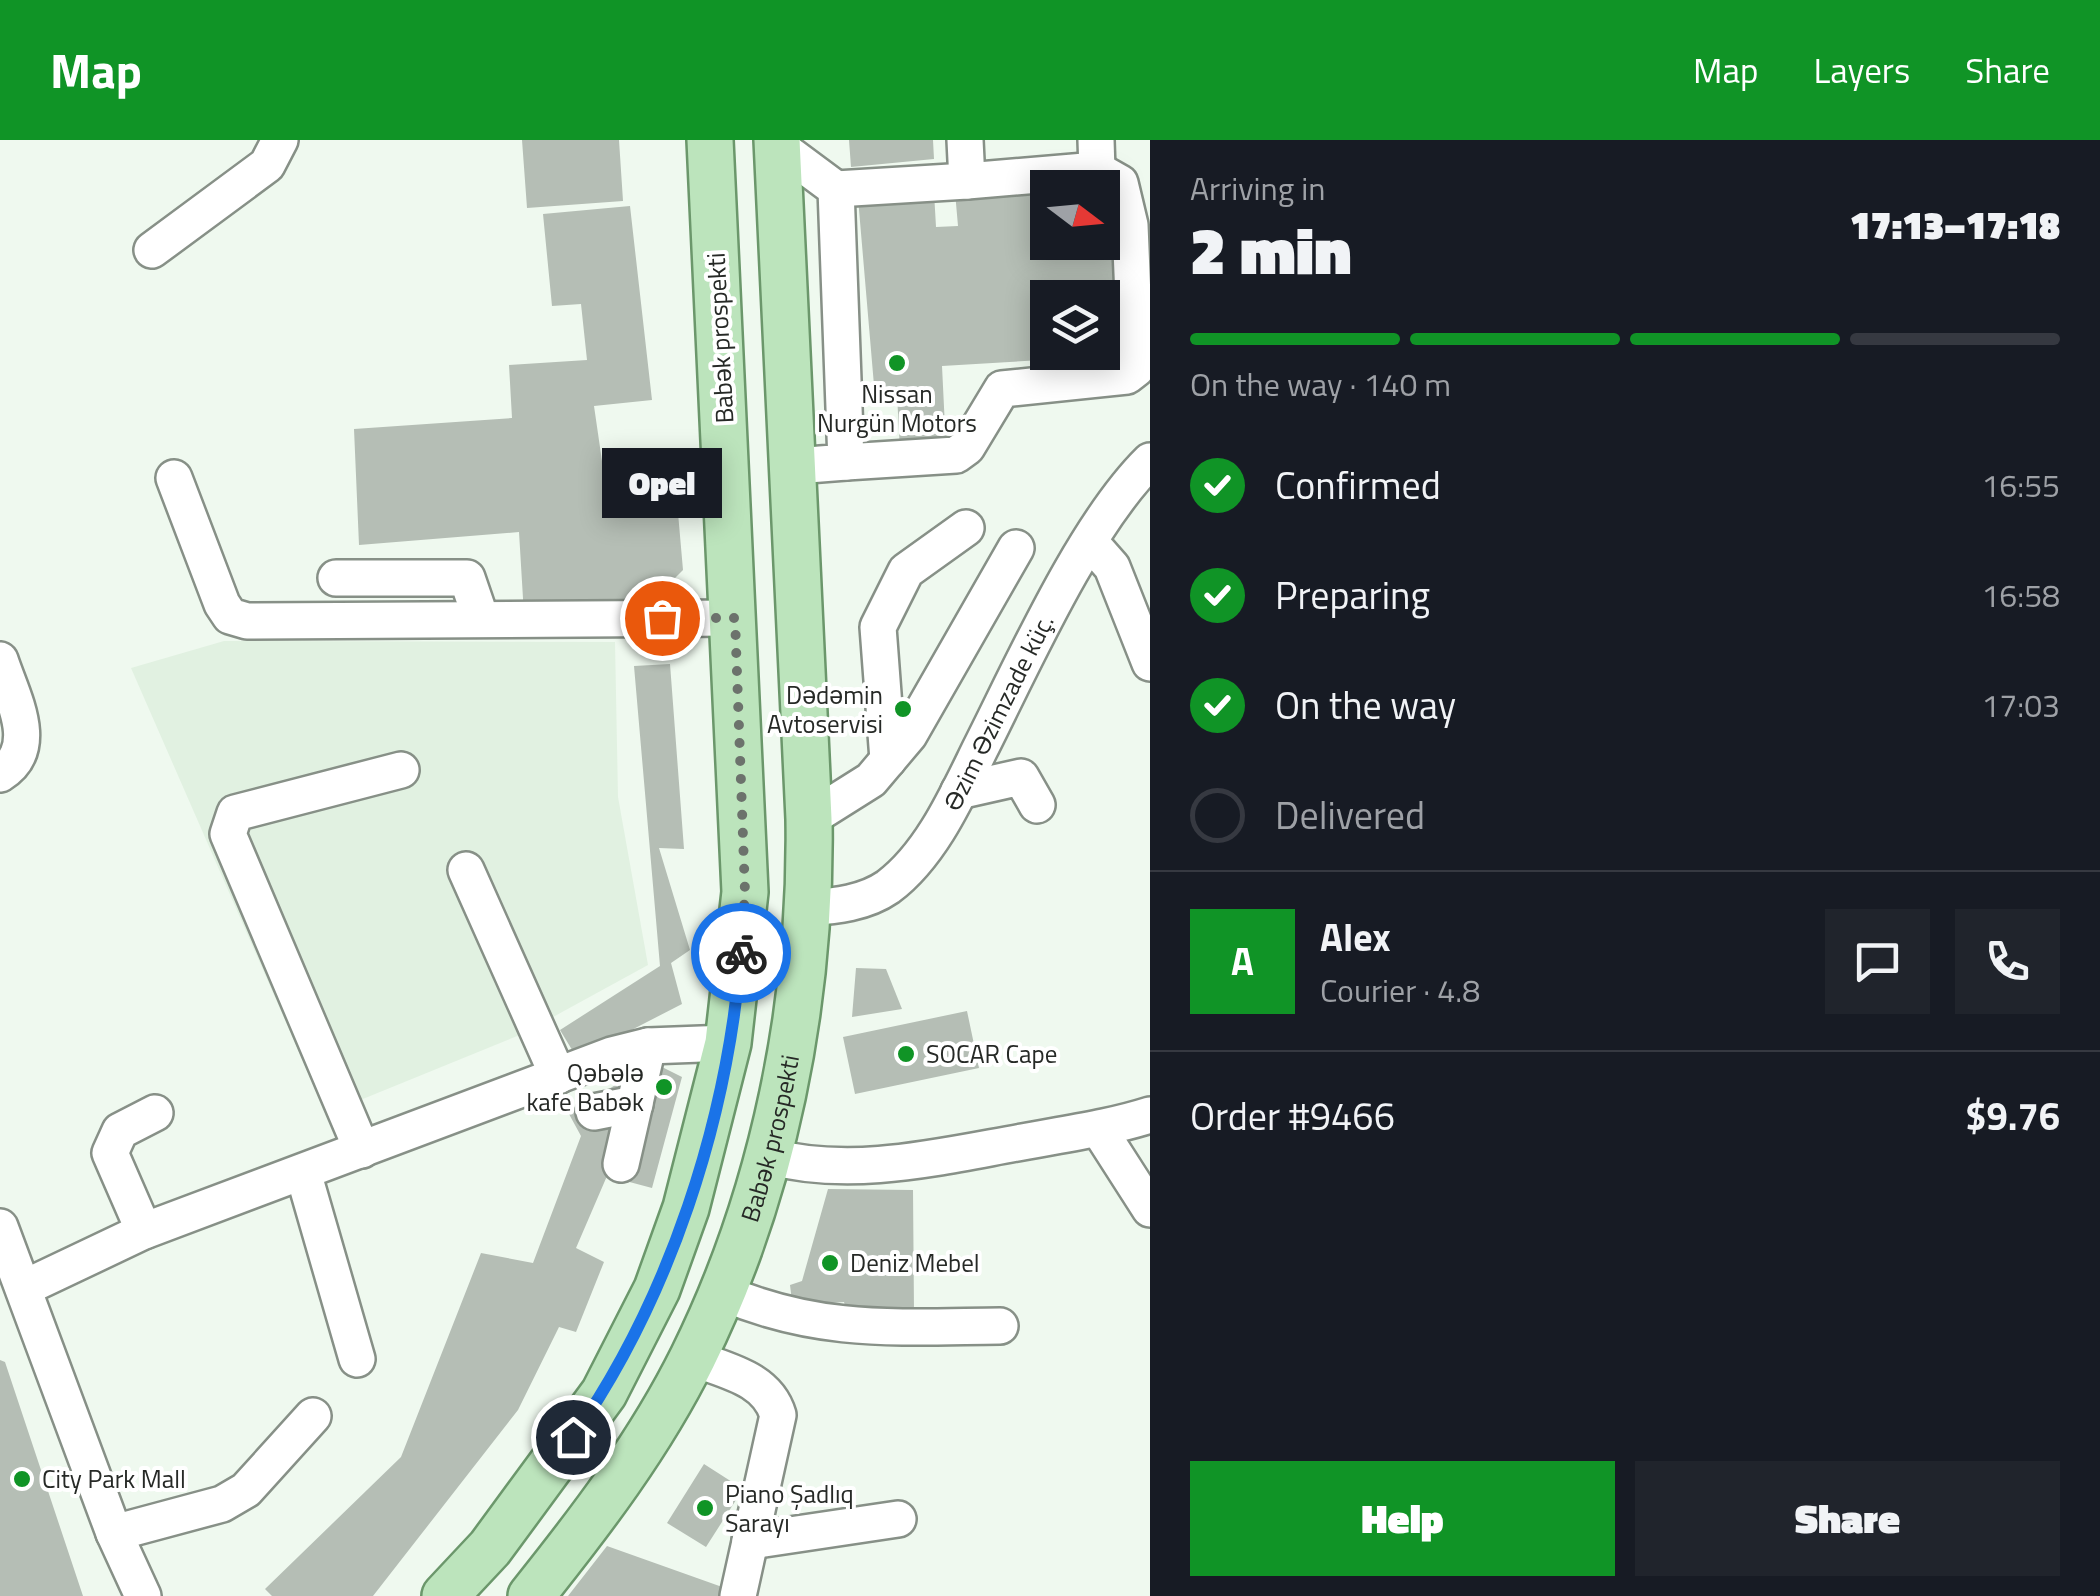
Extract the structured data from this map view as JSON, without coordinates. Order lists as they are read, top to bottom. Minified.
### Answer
{"streets":{"main road":["Babək prospekti"],"street":["Əzim Əzimzade küç."]},"crossings":[["Babək prospekti","Əzim Əzimzade küç."]],"places":["Nissan Nurgün Motors","Opel","Dədəmin Avtoservisi","SOCAR Cape","Qəbələ kafe Babək","Deniz Mebel","City Park Mall","Piano Şadlıq Sarayı"],"north":"right","page":{"header":"Map","nav":["Map","Layers","Share"],"heading":["2 min","Arriving in","17:13–17:18"],"panel":["Alex","Courier · 4.8","Order #9466","$9.76"],"bar":"On the way · 140 m","list":[["Confirmed","16:55"],["Preparing","16:58"],["On the way","17:03"],"Delivered"],"bubble":"Opel","round":"A","buttons":["Help","Share"]}}
